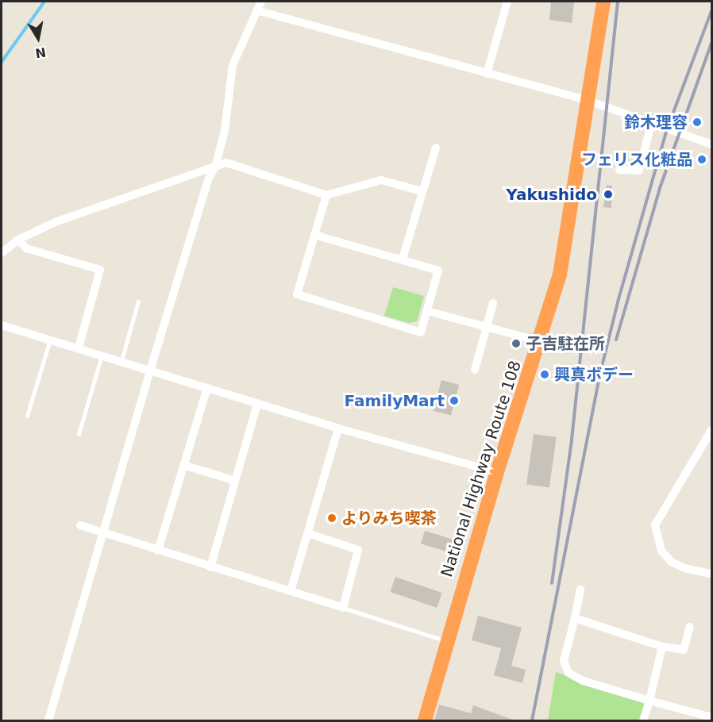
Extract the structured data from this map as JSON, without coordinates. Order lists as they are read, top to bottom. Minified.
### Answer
{"streets":{"highway":["National Highway Route 108"]},"places":["鈴木理容","フェリス化粧品","Yakushido","子吉駐在所","興真ボデー","FamilyMart","よりみち喫茶"],"north":"bottom"}
